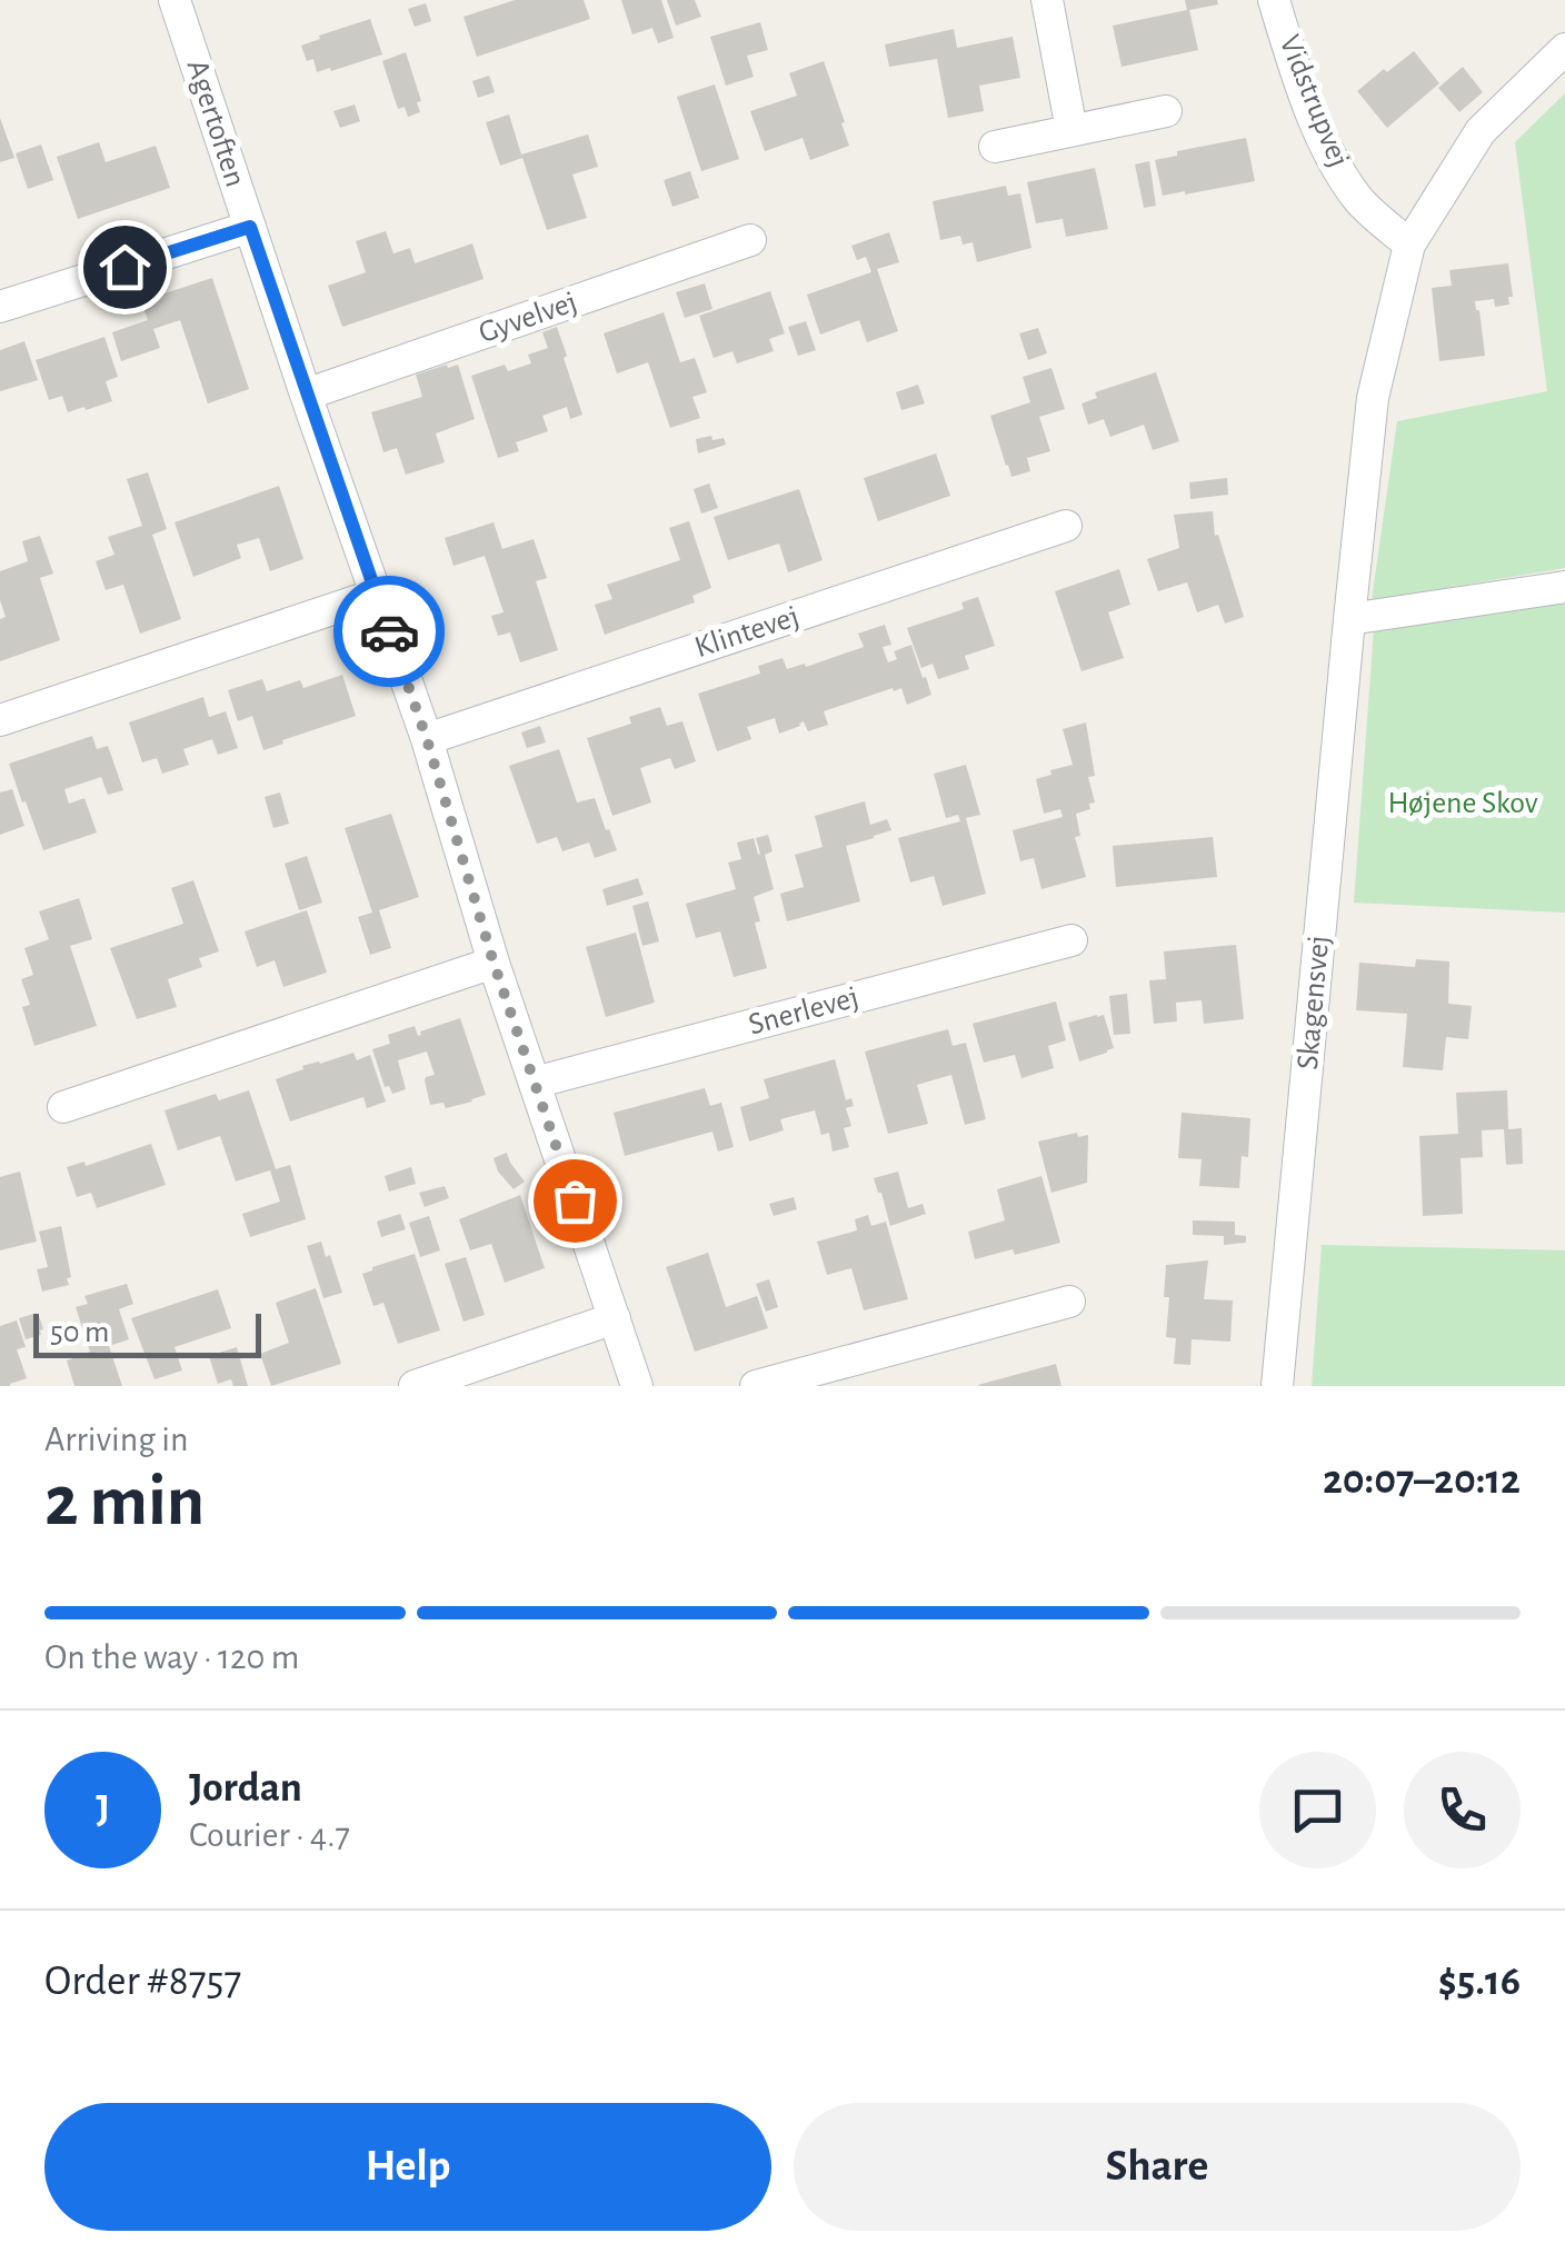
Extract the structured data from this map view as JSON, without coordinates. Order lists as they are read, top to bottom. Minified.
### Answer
{"streets":{"street":["Vidstrupvej","Agertoften","Gyvelvej","Klintevej","Skagensvej","Snerlevej"]},"crossings":[["Vidstrupvej","Skagensvej"],["Agertoften","Gyvelvej"],["Agertoften","Klintevej"],["Agertoften","Snerlevej"]],"parks":["Højene Skov"],"scale_bar":"50 m","page":{"scale":"50 m","heading":["2 min","Arriving in","20:07–20:12"],"panel":["Jordan","Courier · 4.7","Order #8757","$5.16"],"bar":"On the way · 120 m","round":"J","buttons":["Help","Share"]}}
